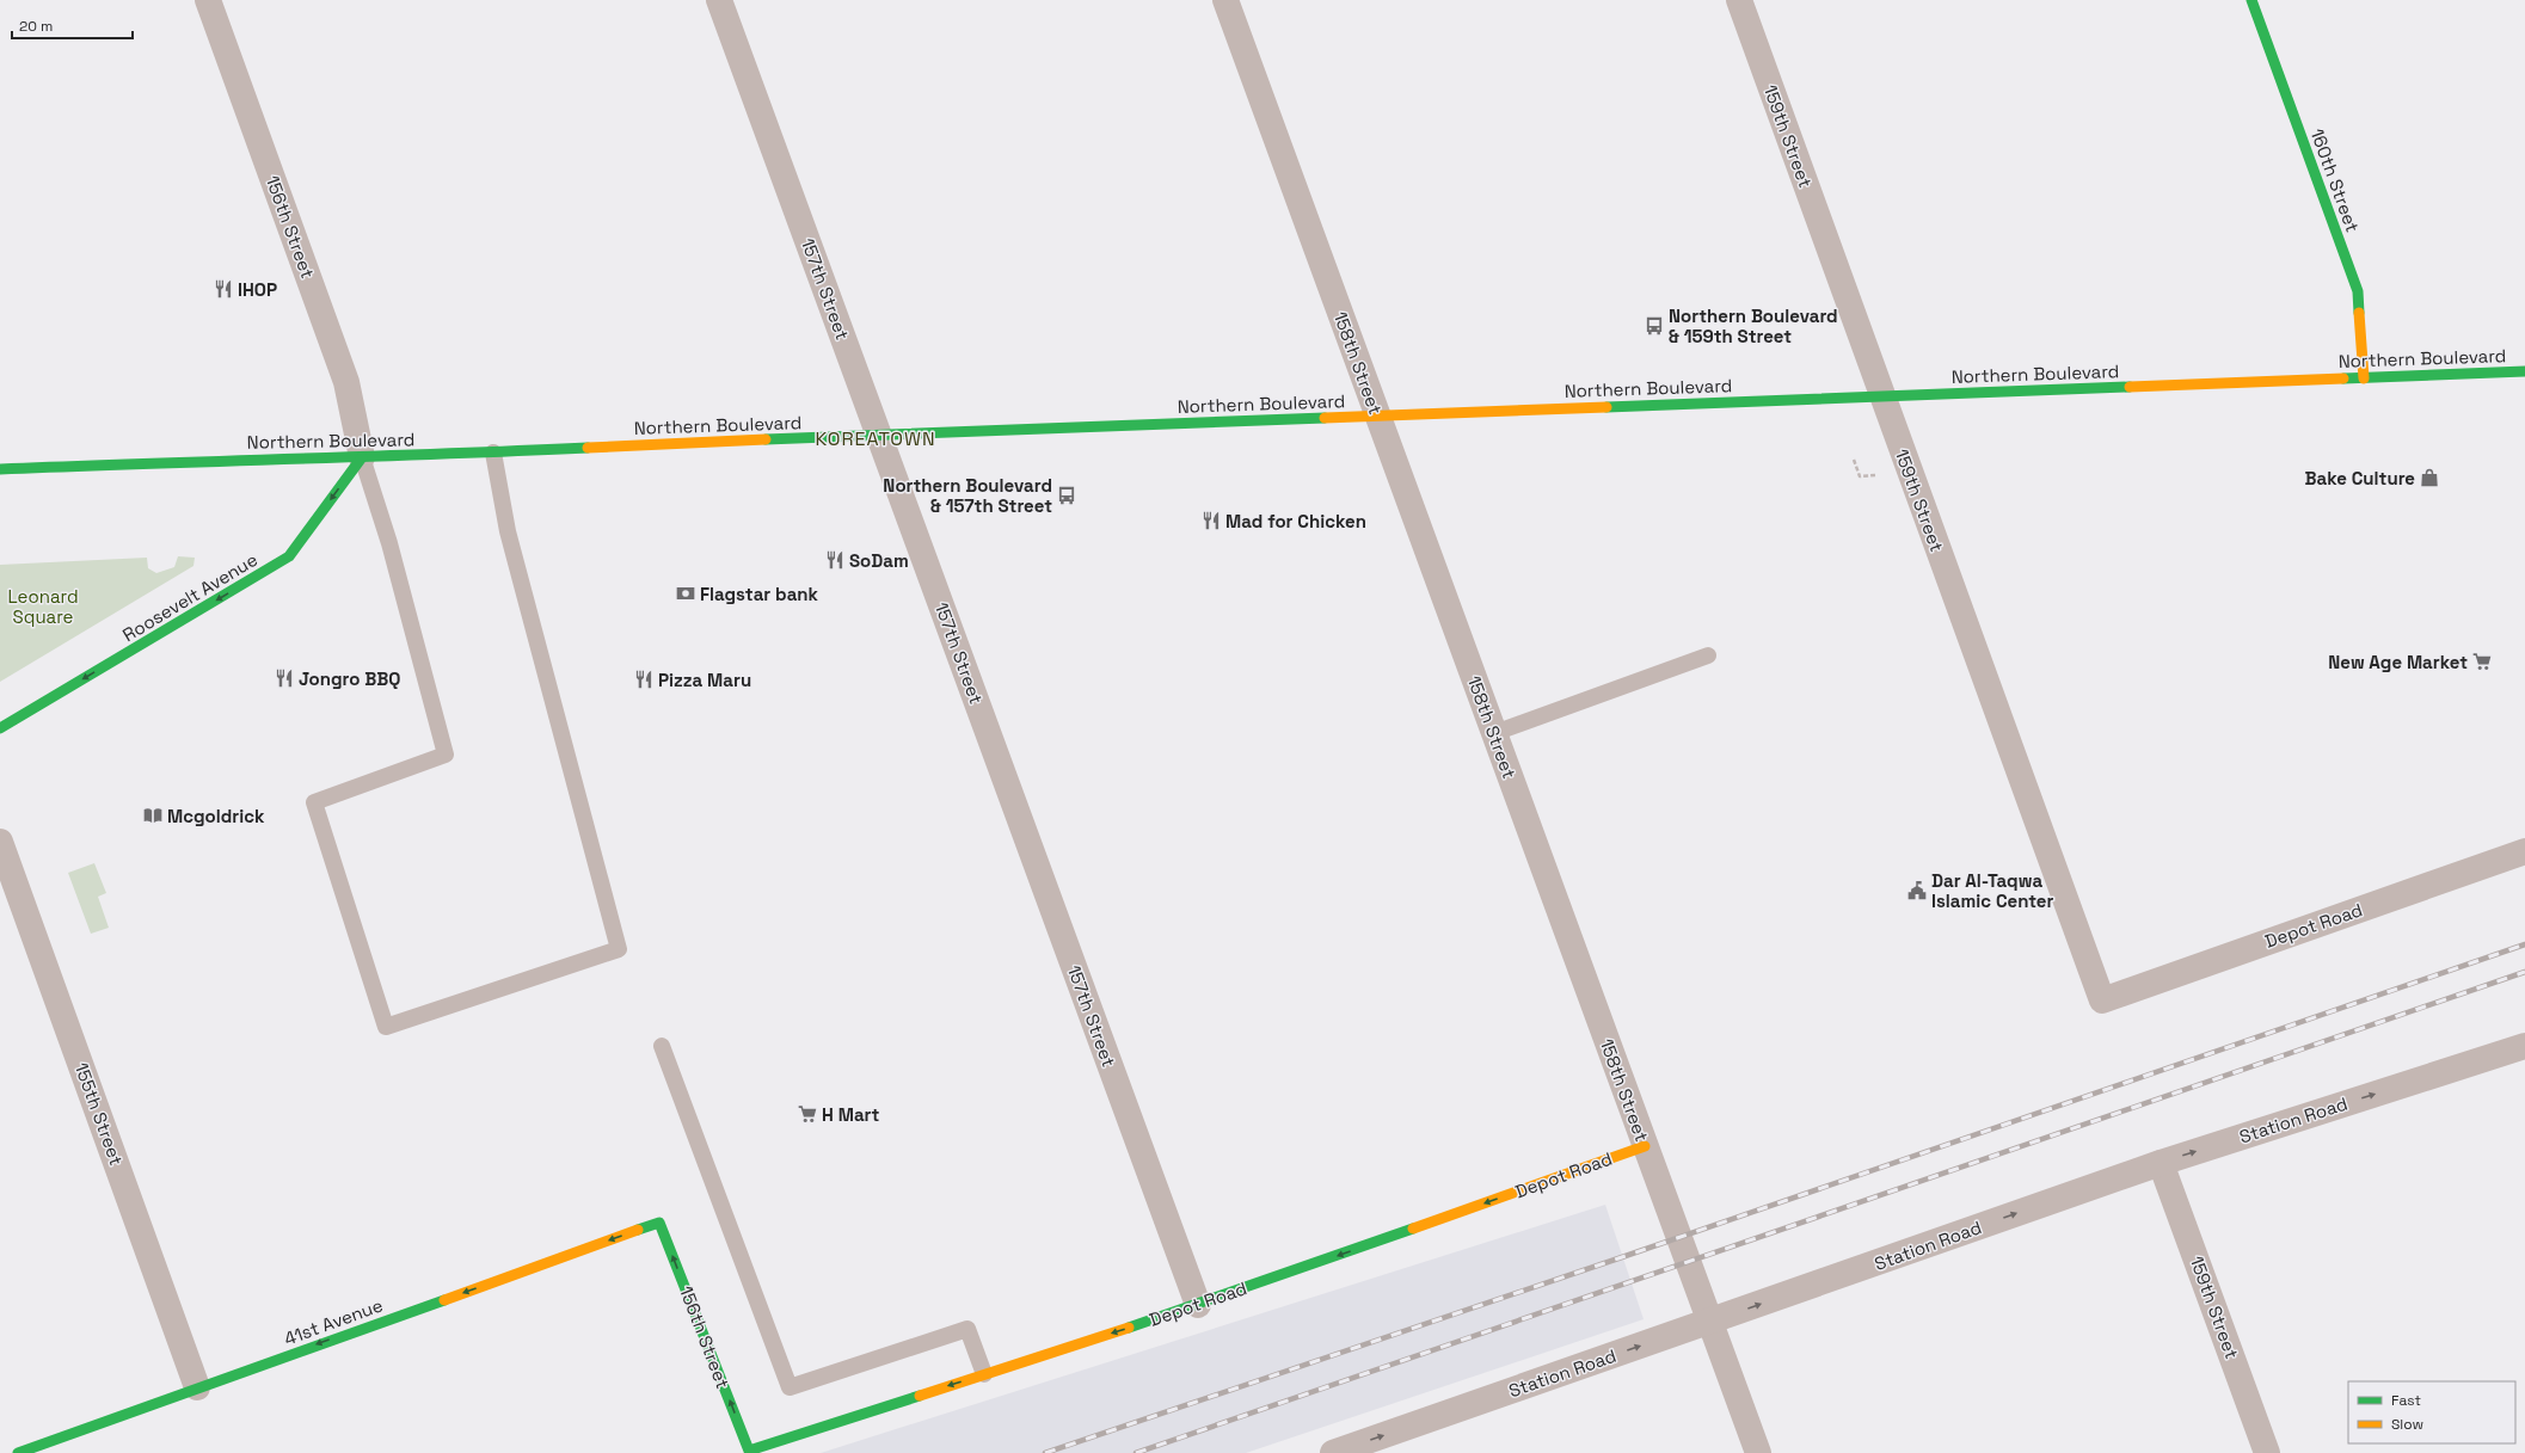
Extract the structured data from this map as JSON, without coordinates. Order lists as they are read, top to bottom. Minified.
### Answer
{"streets":{"street":["159th Street","160th Street","156th Street","157th Street","Northern Boulevard","158th Street","Roosevelt Avenue","Depot Road","155th Street","Station Road","41st Avenue"]},"crossings":[["159th Street","Northern Boulevard"],["159th Street","Depot Road"],["159th Street","Station Road"],["160th Street","Northern Boulevard"],["156th Street","Northern Boulevard"],["156th Street","Roosevelt Avenue"],["156th Street","Depot Road"],["156th Street","41st Avenue"],["157th Street","Northern Boulevard"],["157th Street","Depot Road"],["Northern Boulevard","158th Street"],["Northern Boulevard","Roosevelt Avenue"],["158th Street","Depot Road"],["158th Street","Station Road"],["155th Street","41st Avenue"]],"one_way":["Roosevelt Avenue","Depot Road","Station Road","41st Avenue"],"districts":["KOREATOWN"],"parks":["Leonard Square"],"places":{"restaurant":["IHOP","Mad for Chicken","SoDam","Jongro BBQ","Pizza Maru"],"bus stop":["Northern Boulevard & 159th Street","Northern Boulevard & 157th Street"],"shop":["Bake Culture"],"bank":["Flagstar bank"],"supermarket":["New Age Market","H Mart"],"library":["Mcgoldrick"],"public building":["Dar Al-Taqwa Islamic Center"]},"legend":["Fast","Slow"],"scale_bar":"20 m"}
